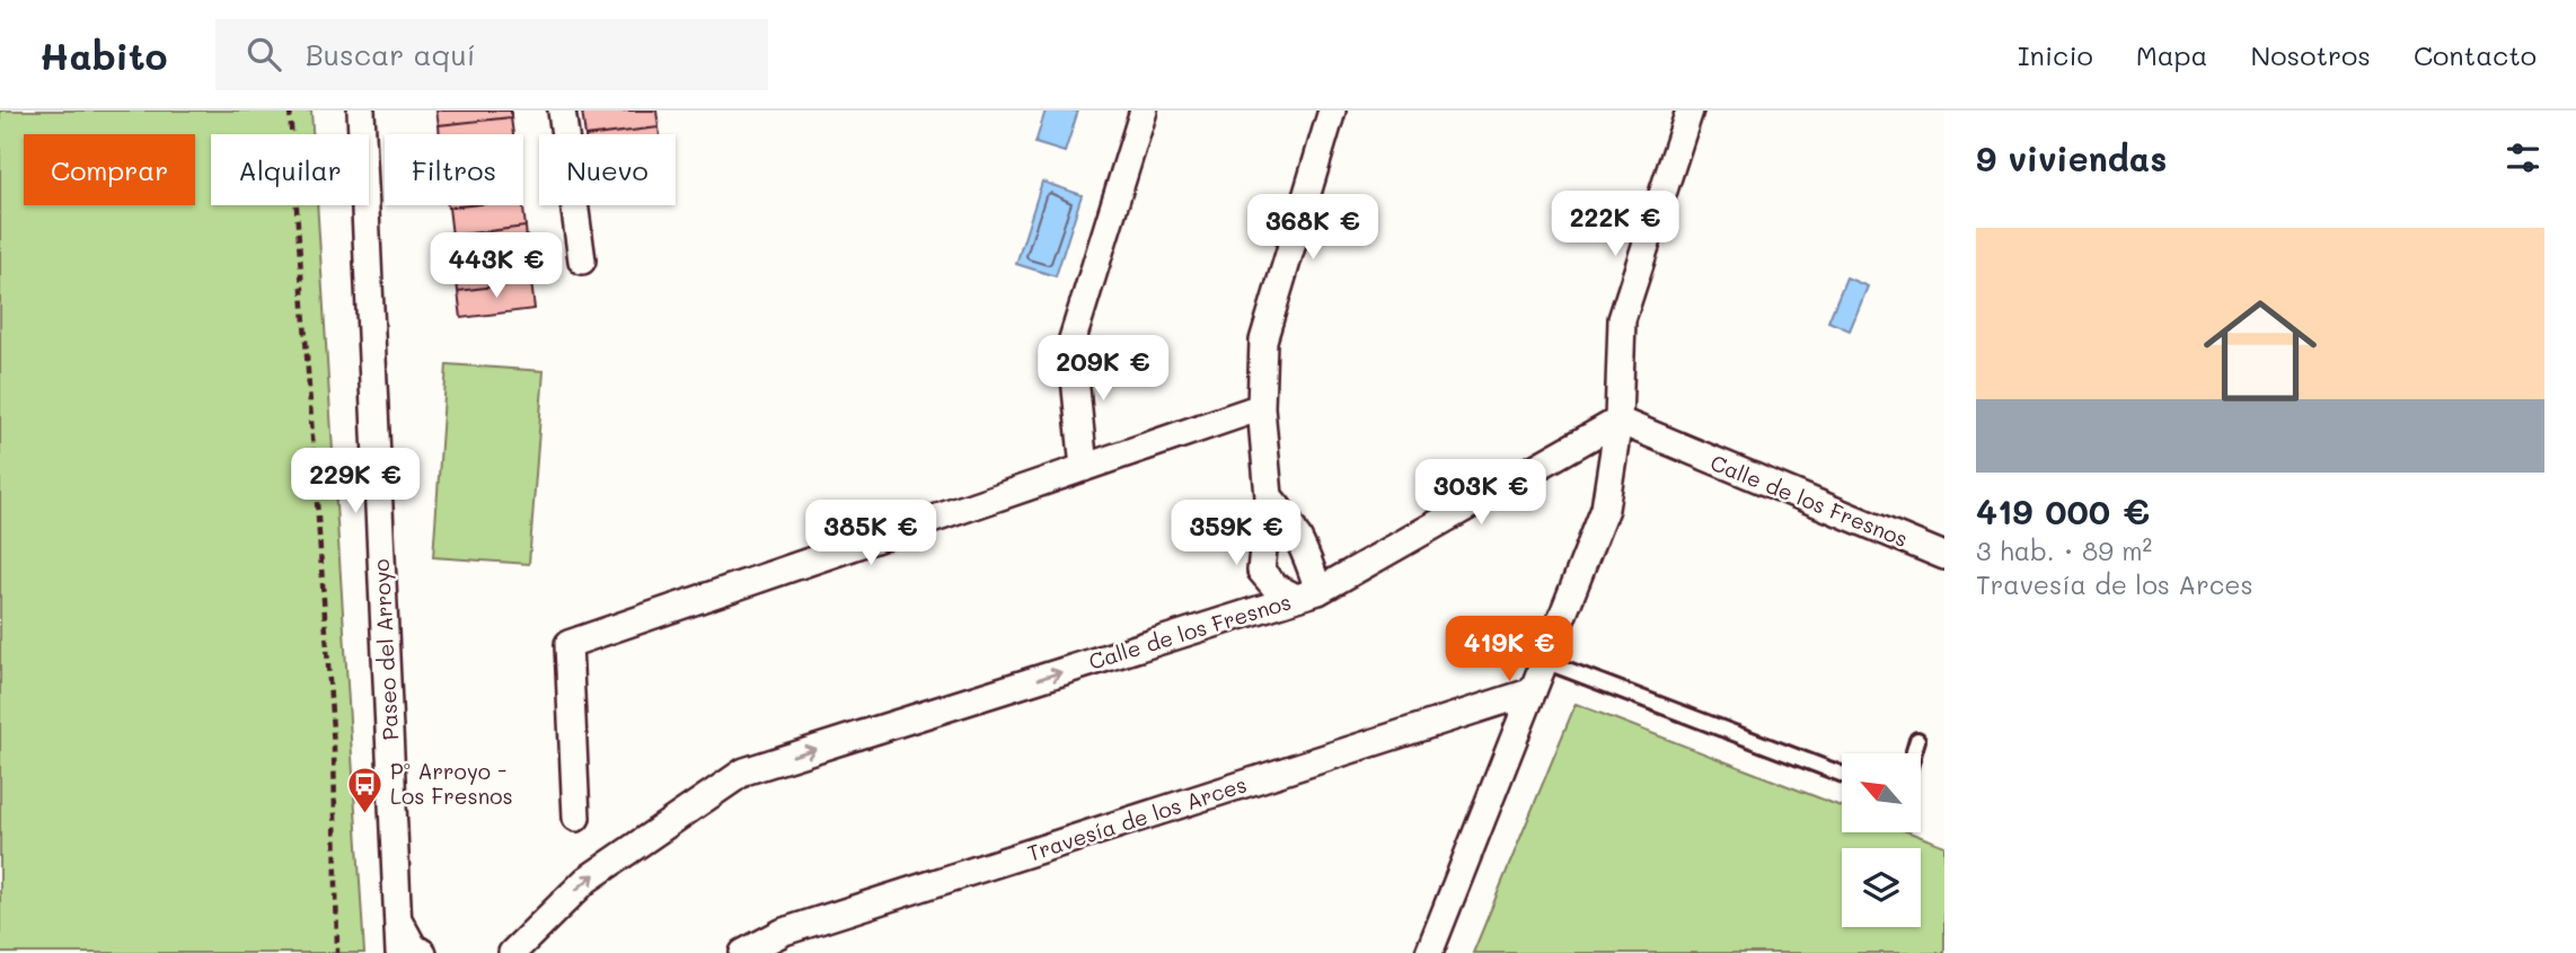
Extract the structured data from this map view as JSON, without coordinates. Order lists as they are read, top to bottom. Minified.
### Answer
{"streets":{"street":["Calle de los Fresnos","Paseo del Arroyo","Travesía de los Arces"]},"one_way":["Calle de los Fresnos"],"places":{"bus stop":["Pº Arroyo - Los Fresnos"]},"north":"top left","page":{"header":"Habito","search":"Buscar aquí","nav":["Inicio","Mapa","Nosotros","Contacto"],"heading":"9 viviendas","chip":["Comprar","Alquilar","Filtros","Nuevo"],"price":["222K €","368K €","443K €","209K €","229K €","303K €","385K €","359K €","419K €"],"list":[{"name":"419 000 €","note":"3 hab. · 89 m² · Travesía de los Arces"}]}}
